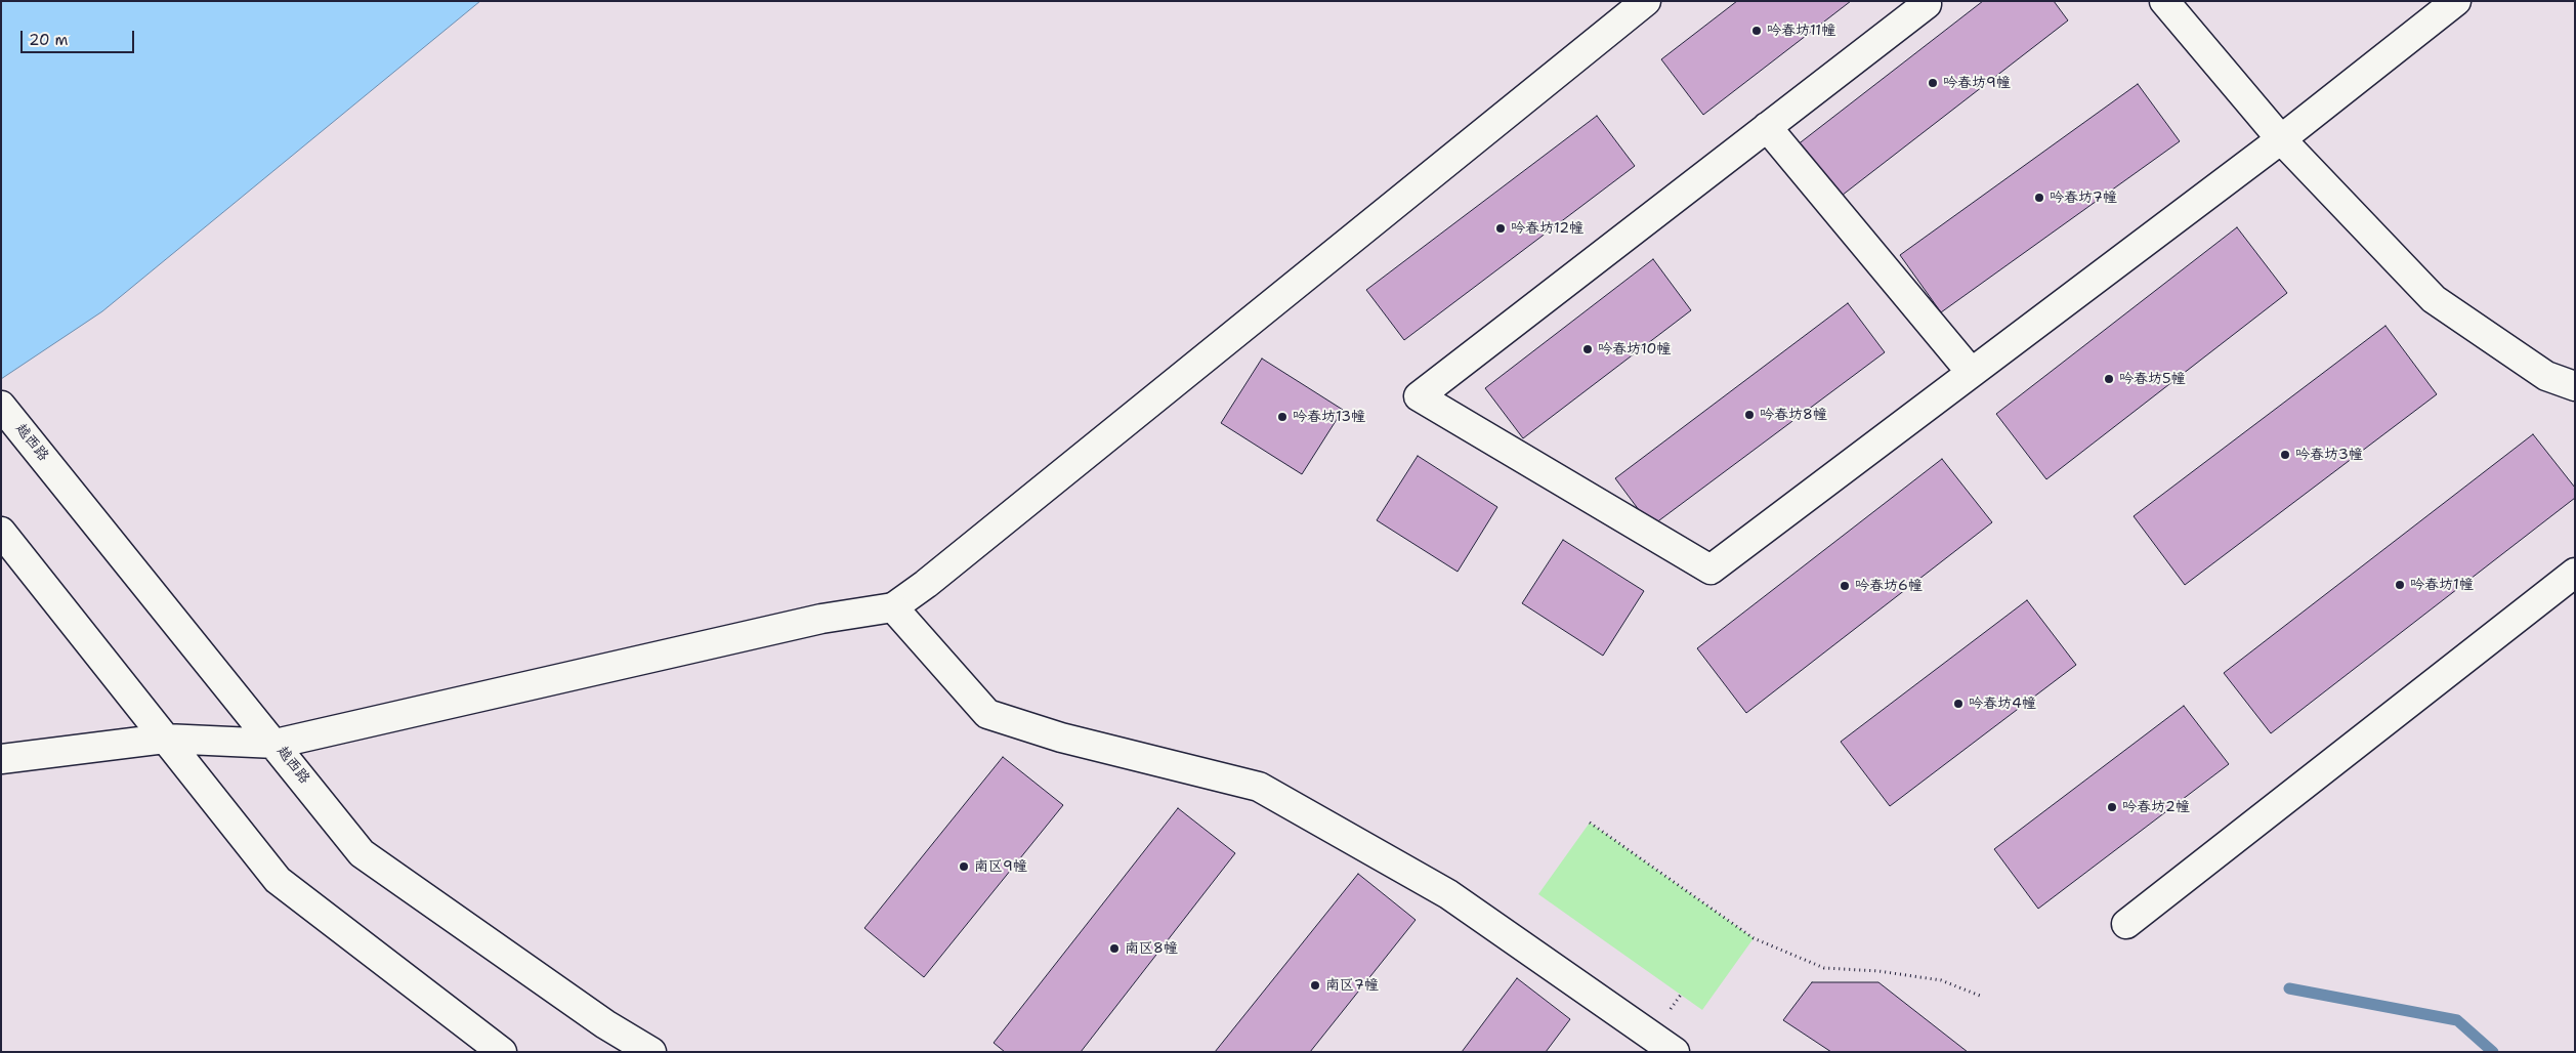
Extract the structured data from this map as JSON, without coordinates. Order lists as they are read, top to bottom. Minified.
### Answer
{"streets":{"street":["越西路"]},"places":["吟春坊11幢","吟春坊9幢","吟春坊7幢","吟春坊12幢","吟春坊10幢","吟春坊5幢","吟春坊8幢","吟春坊13幢","吟春坊3幢","吟春坊1幢","吟春坊6幢","吟春坊4幢","吟春坊2幢","南区9幢","南区8幢","南区7幢"],"scale_bar":"20 m"}
